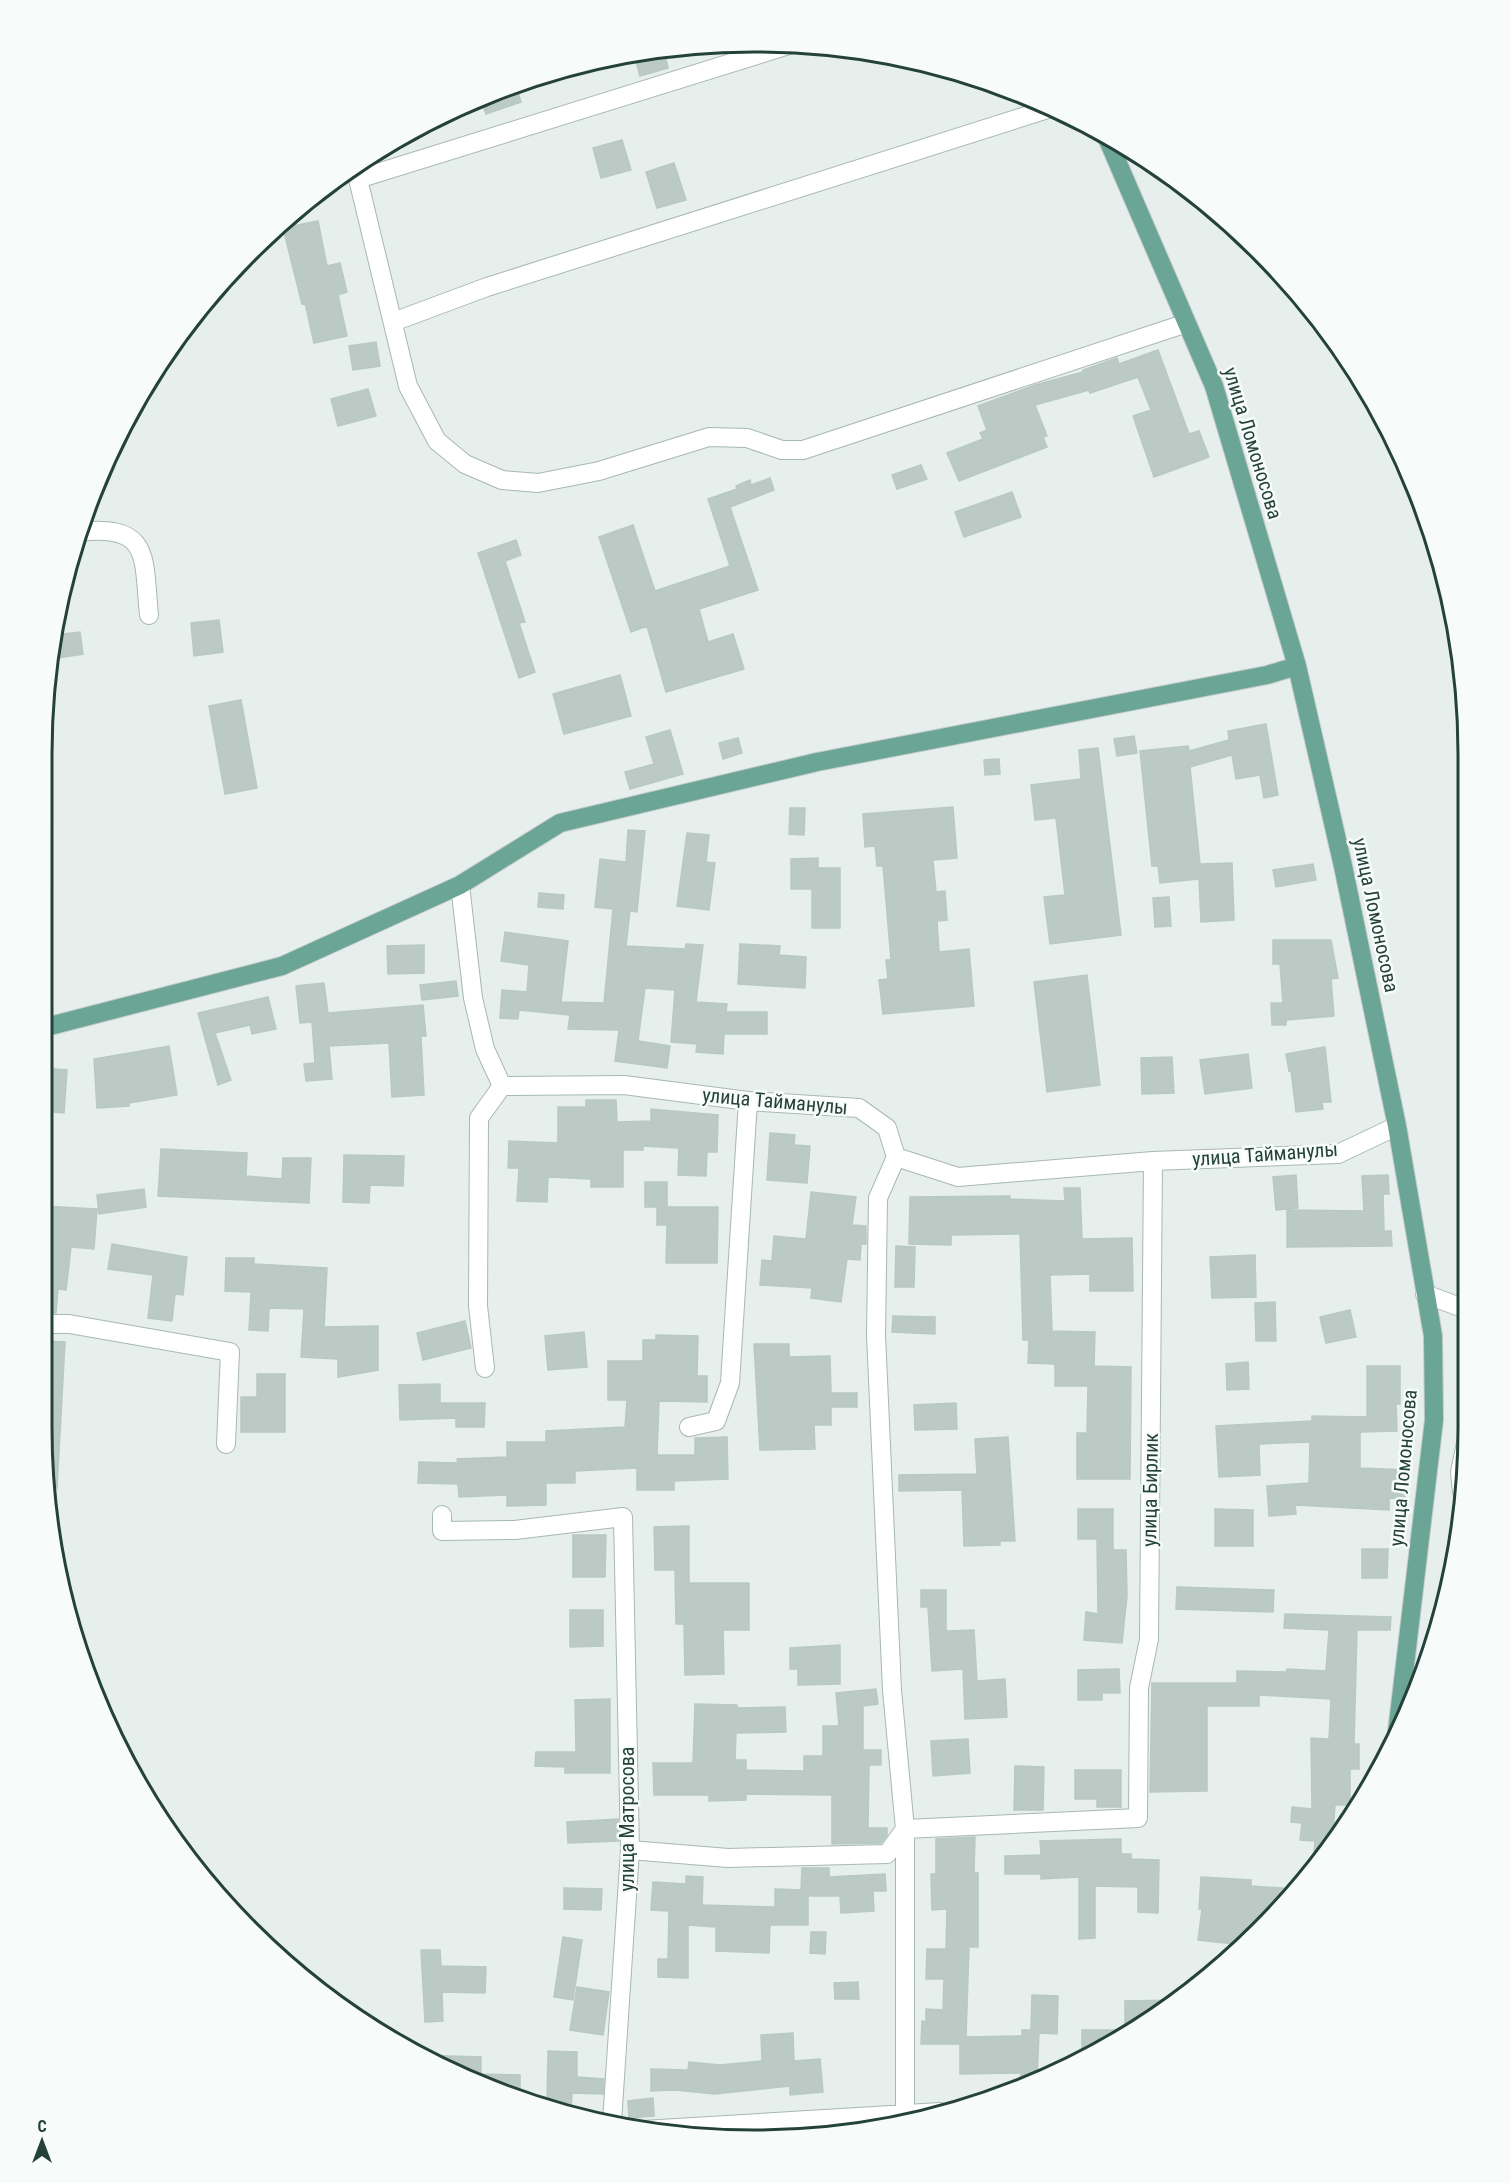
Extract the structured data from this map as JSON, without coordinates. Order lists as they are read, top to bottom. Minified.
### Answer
{"streets":{"main road":["улица Ломоносова"],"street":["улица Тайманулы","улица Бирлик","улица Матросова"]},"crossings":[["улица Ломоносова","улица Тайманулы"],["улица Тайманулы","улица Бирлик"]],"north":"top"}
